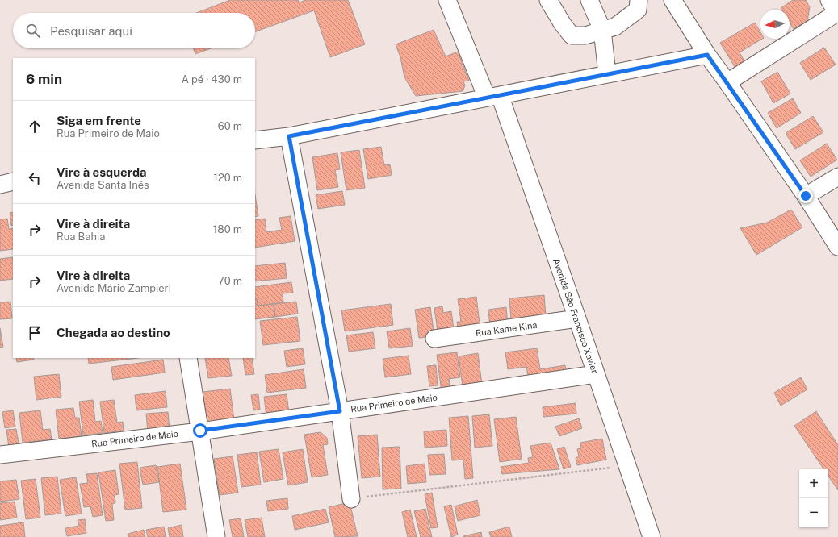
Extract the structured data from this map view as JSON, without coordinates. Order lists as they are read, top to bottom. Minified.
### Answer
{"streets":{"street":["Avenida São Francisco Xavier","Rua Kame Kina","Rua Primeiro de Maio"]},"crossings":[["Avenida São Francisco Xavier","Rua Kame Kina"],["Avenida São Francisco Xavier","Rua Primeiro de Maio"]],"north":"left","page":{"search":"Pesquisar aqui","heading":["6 min","A pé · 430 m"],"list":[["Siga em frente","Rua Primeiro de Maio","60 m"],["Vire à esquerda","Avenida Santa Inês","120 m"],["Vire à direita","Rua Bahia","180 m"],["Vire à direita","Avenida Mário Zampieri","70 m"],"Chegada ao destino"],"map_buttons":["+","−"]}}
